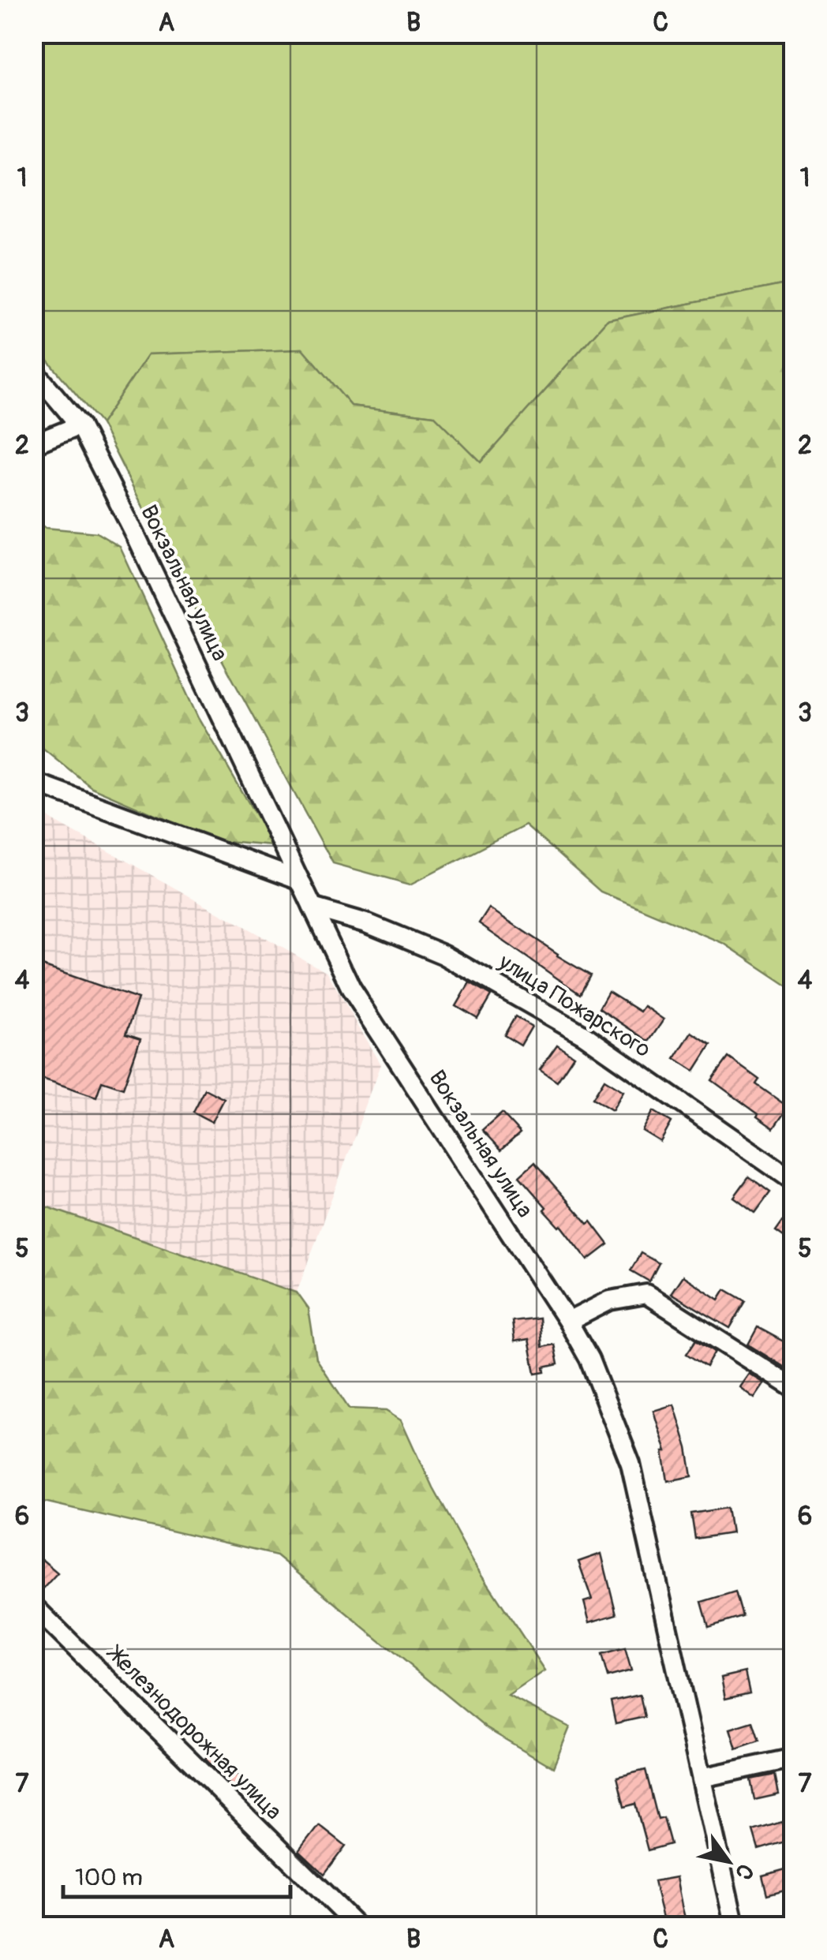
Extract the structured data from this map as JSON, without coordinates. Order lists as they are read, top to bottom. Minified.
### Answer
{"streets":{"street":["Вокзальная улица","улица Пожарского","Железнодорожная улица"]},"crossings":[["Вокзальная улица","улица Пожарского"]],"scale_bar":"100 m","north":"bottom right","grid":{"columns":["A","B","C"],"rows":["1","2","3","4","5","6","7"]}}
